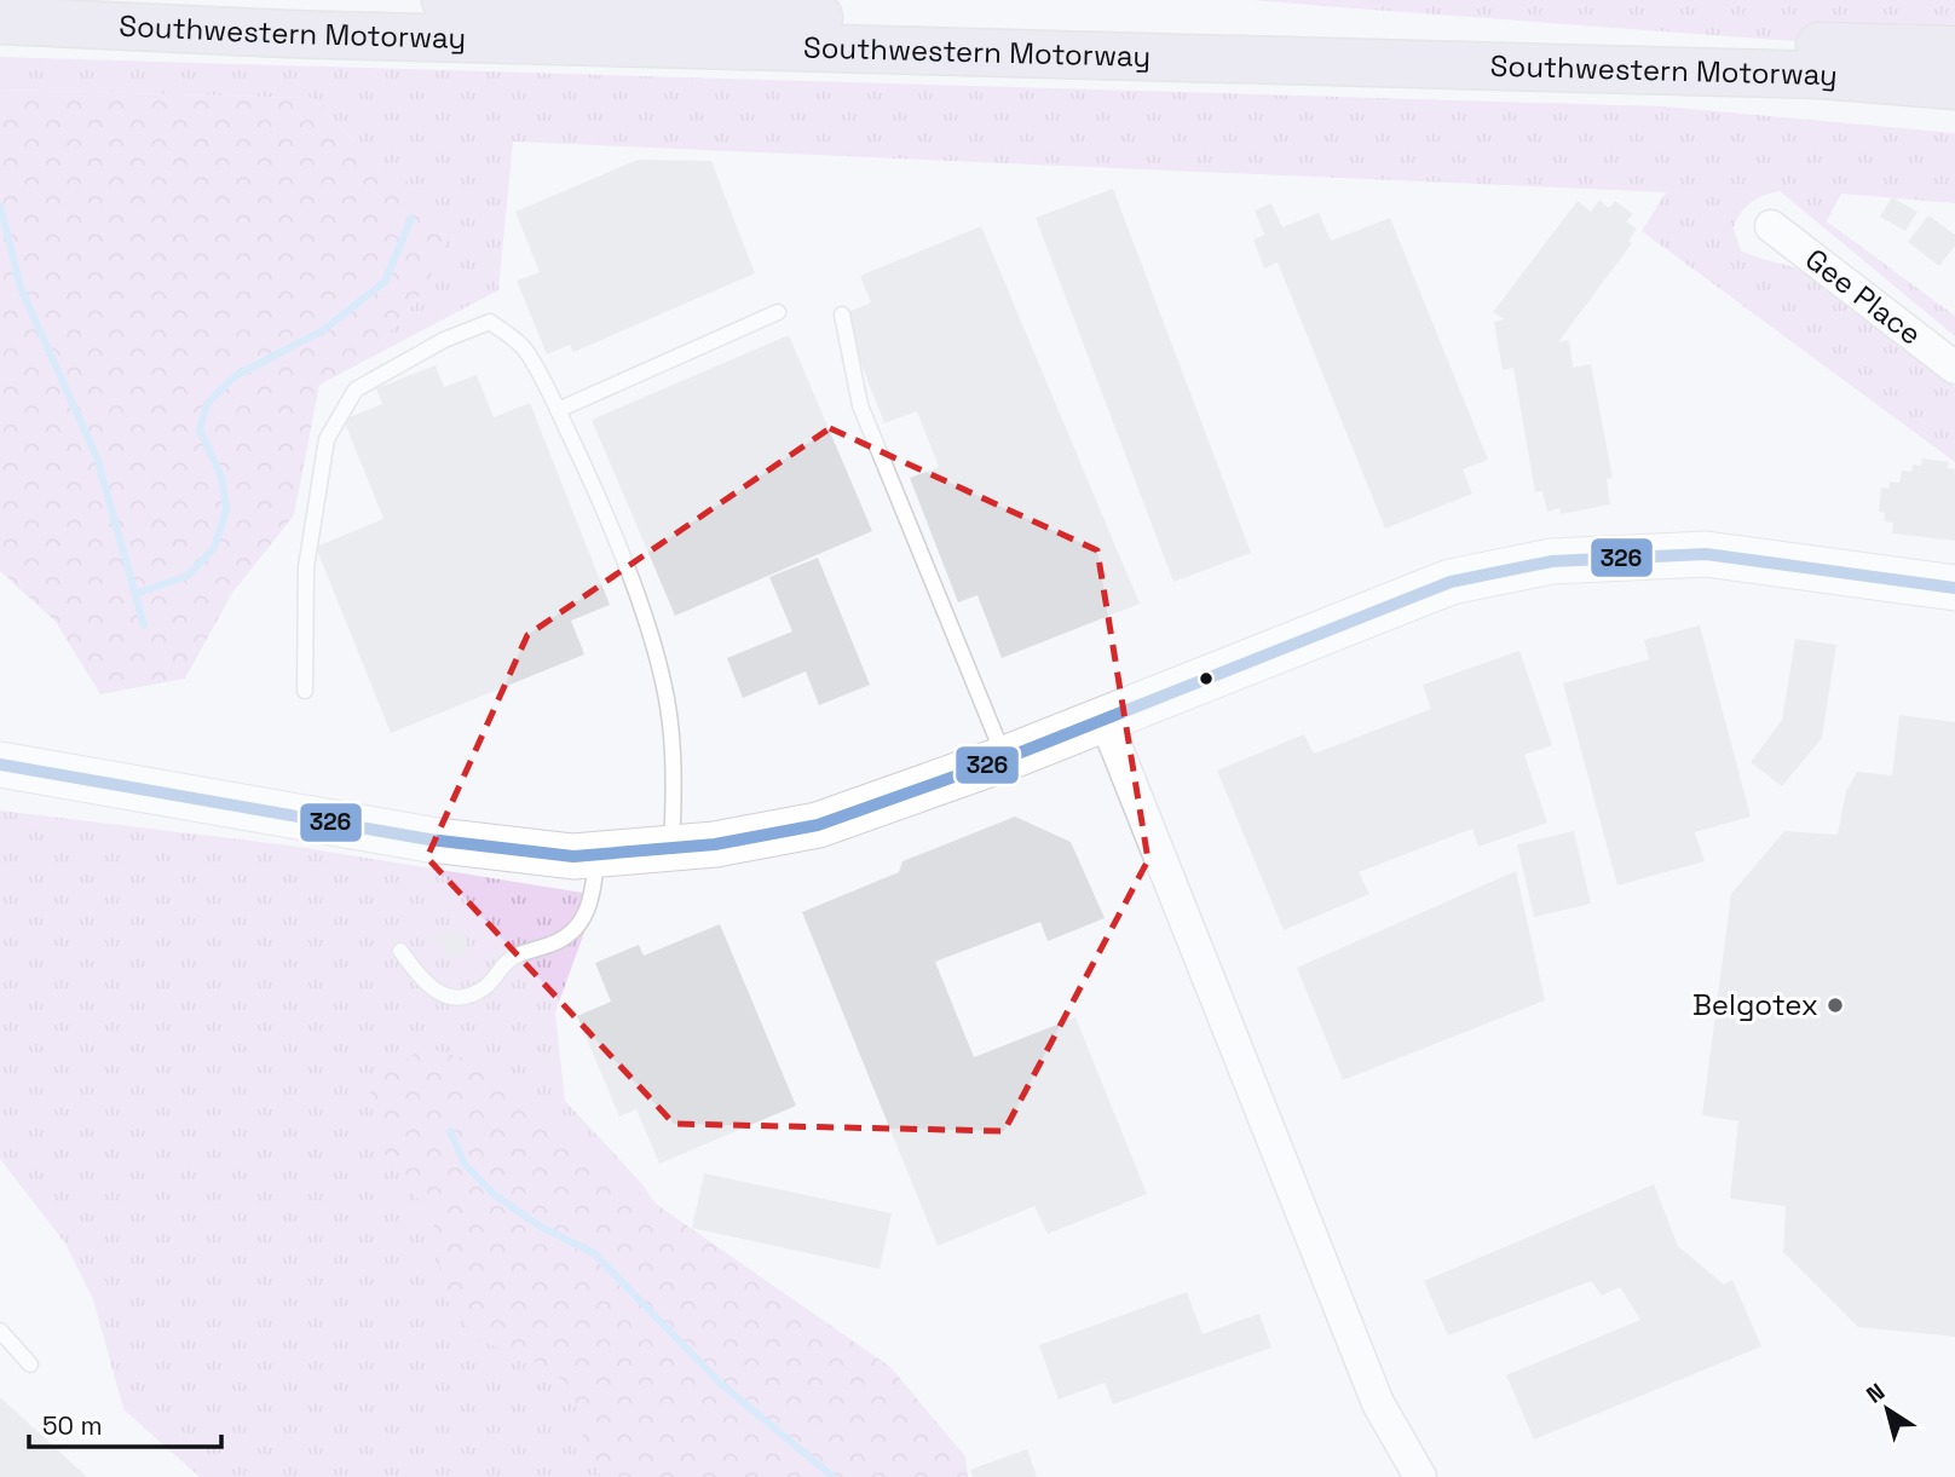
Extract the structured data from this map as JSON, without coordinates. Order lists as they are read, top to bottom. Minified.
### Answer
{"streets":{"highway":["Southwestern Motorway"],"street":["Gee Place"]},"places":["Belgotex"],"lines":["transit line 326"],"scale_bar":"50 m","north":"top left"}
